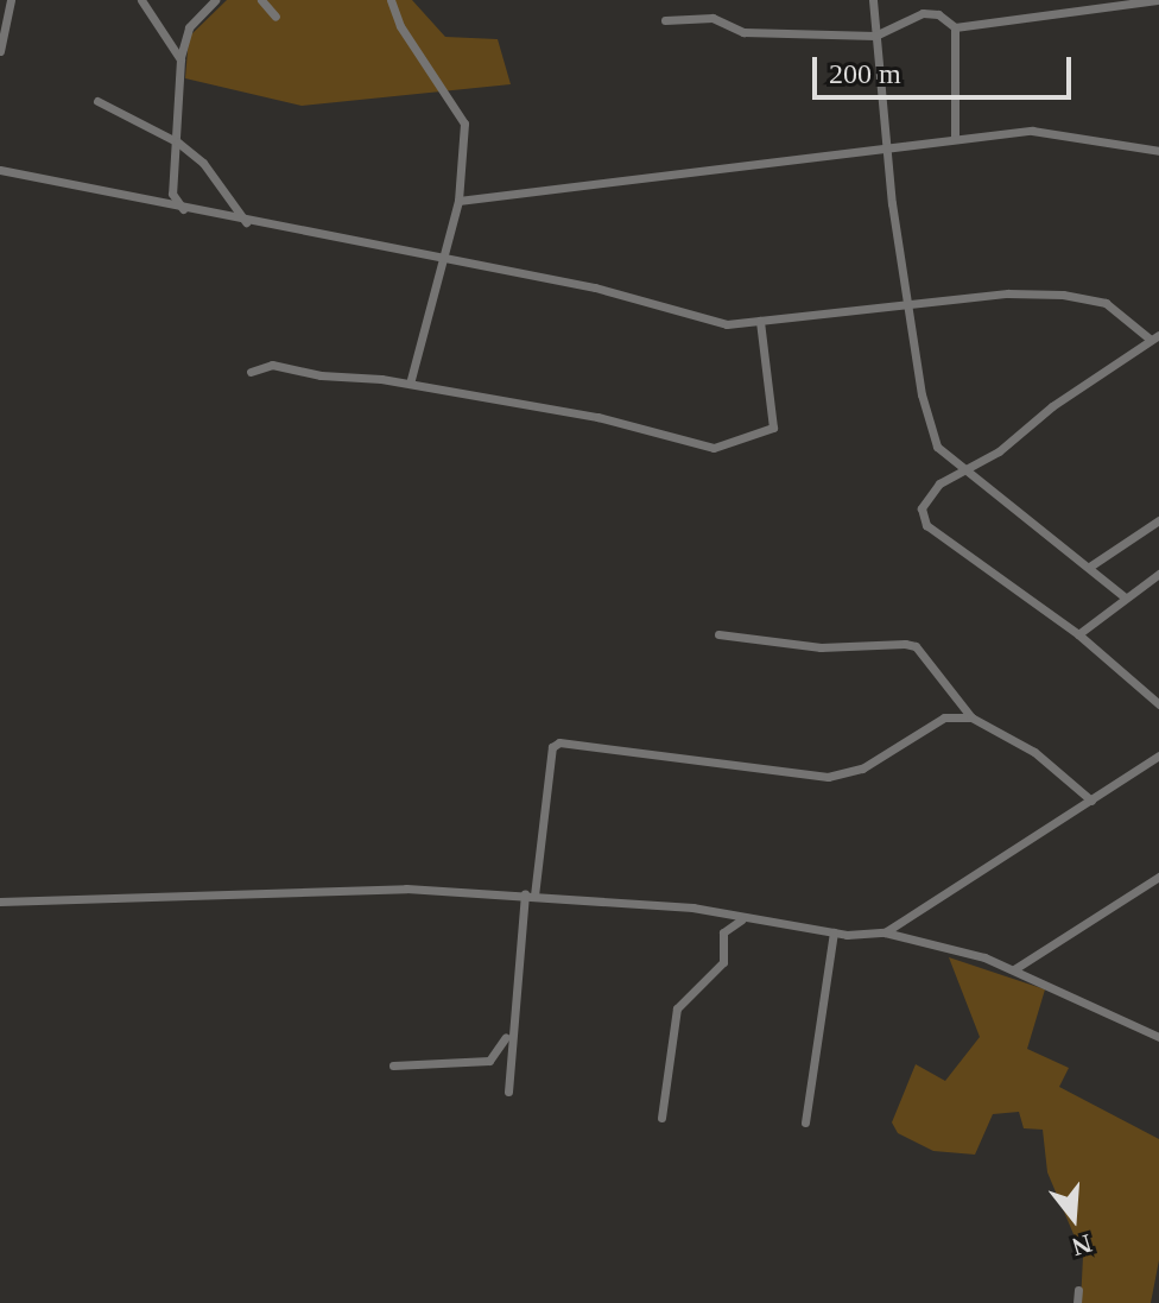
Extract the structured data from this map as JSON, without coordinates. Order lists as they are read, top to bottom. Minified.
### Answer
{"scale_bar":"200 m","north":"bottom"}
